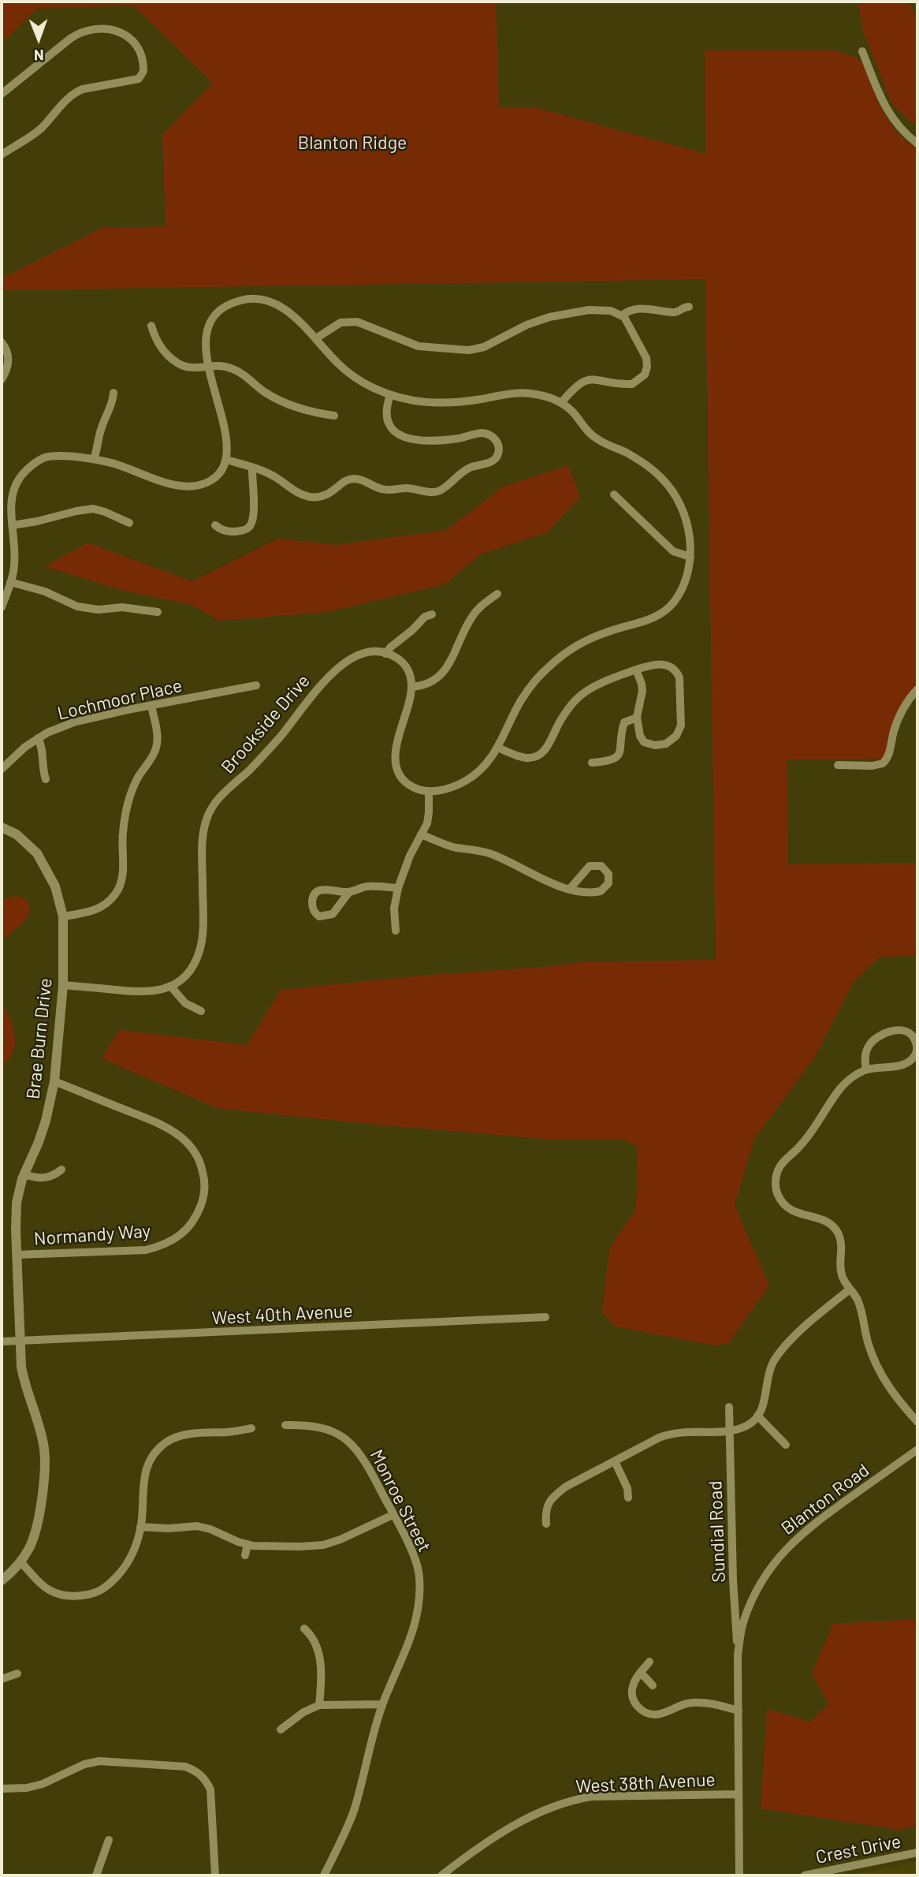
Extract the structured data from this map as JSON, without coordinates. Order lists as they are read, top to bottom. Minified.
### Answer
{"streets":{"street":["Lochmoor Place","Brookside Drive","Brae Burn Drive","Normandy Way","West 40th Avenue","Blanton Road","Monroe Street","Sundial Road","West 38th Avenue","Crest Drive"]},"crossings":[["Brookside Drive","Brae Burn Drive"],["Brae Burn Drive","Normandy Way"],["Brae Burn Drive","West 40th Avenue"],["Blanton Road","Sundial Road"],["Blanton Road","West 38th Avenue"]],"parks":["Blanton Ridge"],"north":"bottom"}
